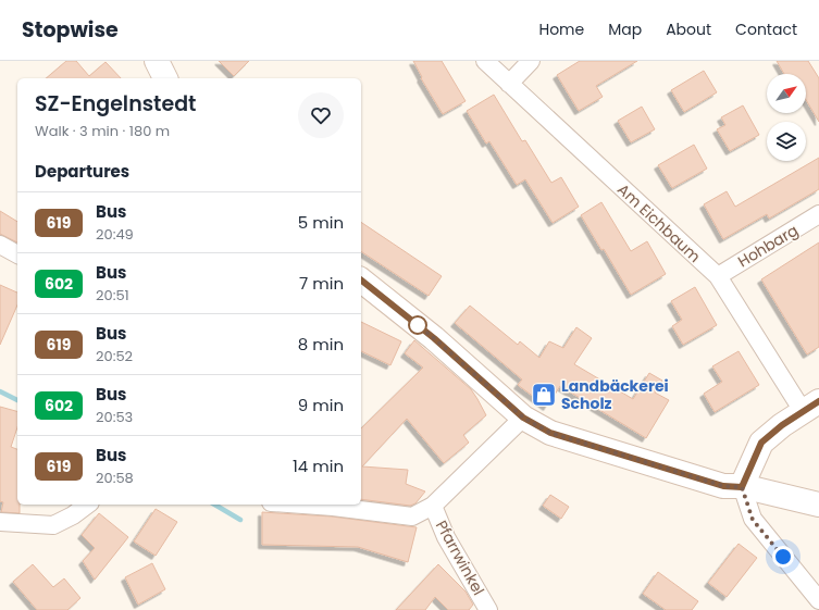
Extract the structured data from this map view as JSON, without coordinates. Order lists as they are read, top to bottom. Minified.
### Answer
{"streets":{"street":["Am Eichbaum","Hohbarg","Pfarrwinkel"]},"crossings":[["Am Eichbaum","Hohbarg"]],"places":{"shop":["Landbäckerei Scholz"]},"lines":["bus line 619"],"north":"top right","page":{"header":"Stopwise","nav":["Home","Map","About","Contact"],"heading":[["SZ-Engelnstedt","Walk · 3 min · 180 m"],"Departures"],"list":[{"mark":"619","name":"Bus","note":"20:49","value":"5 min"},{"mark":"602","name":"Bus","note":"20:51","value":"7 min"},{"mark":"619","name":"Bus","note":"20:52","value":"8 min"},{"mark":"602","name":"Bus","note":"20:53","value":"9 min"},{"mark":"619","name":"Bus","note":"20:58","value":"14 min"}]}}
